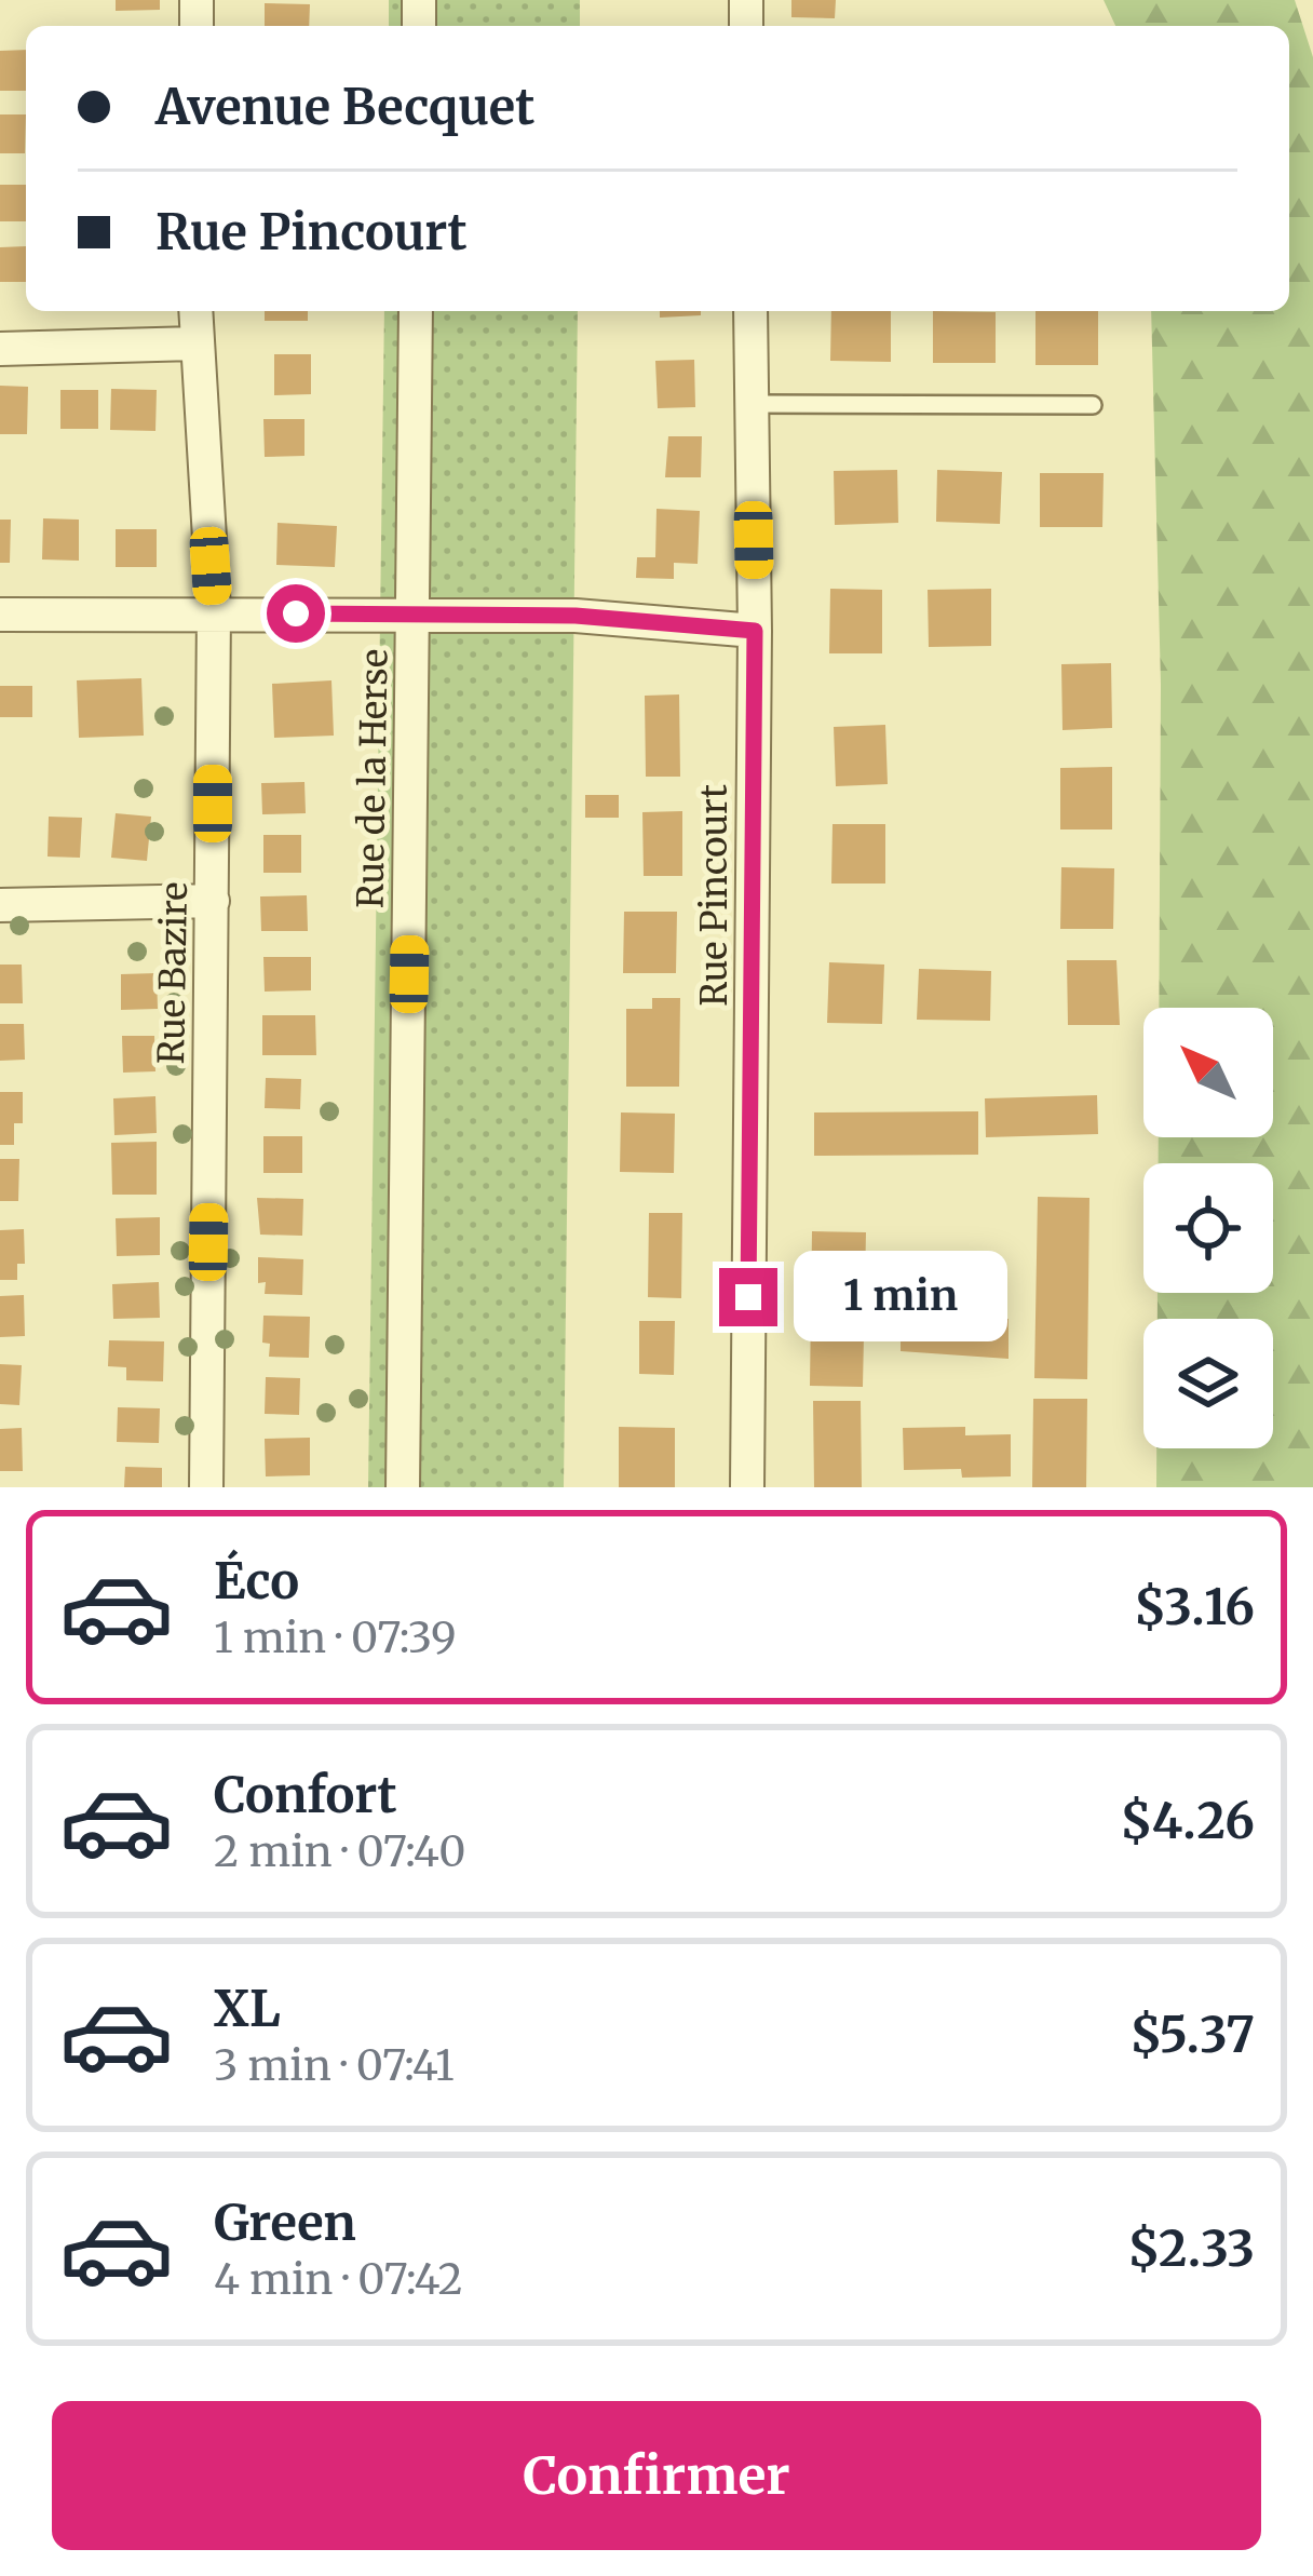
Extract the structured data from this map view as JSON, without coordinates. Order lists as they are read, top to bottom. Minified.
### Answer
{"streets":{"street":["Rue de la Herse","Rue Pincourt","Rue Bazire"]},"north":"top left","page":{"banner":["Avenue Becquet","Rue Pincourt"],"bubble":"1 min","list":[{"name":"Éco","note":"1 min · 07:39","value":"$3.16"},{"name":"Confort","note":"2 min · 07:40","value":"$4.26"},{"name":"XL","note":"3 min · 07:41","value":"$5.37"},{"name":"Green","note":"4 min · 07:42","value":"$2.33"}],"buttons":"Confirmer"}}
